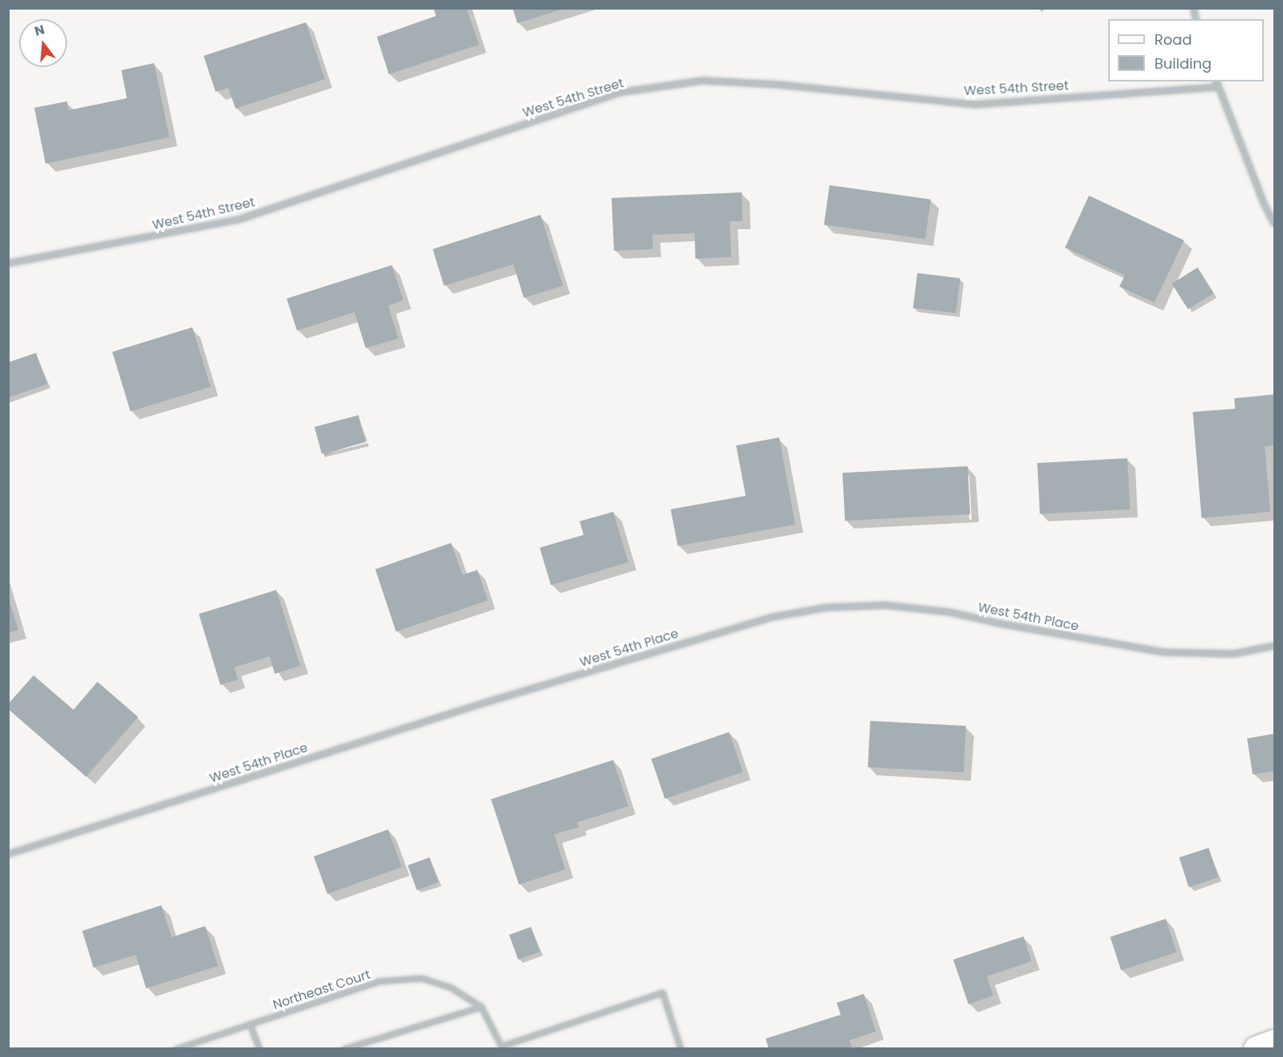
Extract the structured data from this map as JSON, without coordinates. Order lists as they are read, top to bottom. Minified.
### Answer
{"streets":{"street":["West 54th Street","West 54th Place"],"lane":["Northeast Court"]},"legend":["Road","Building"],"north":"top"}
